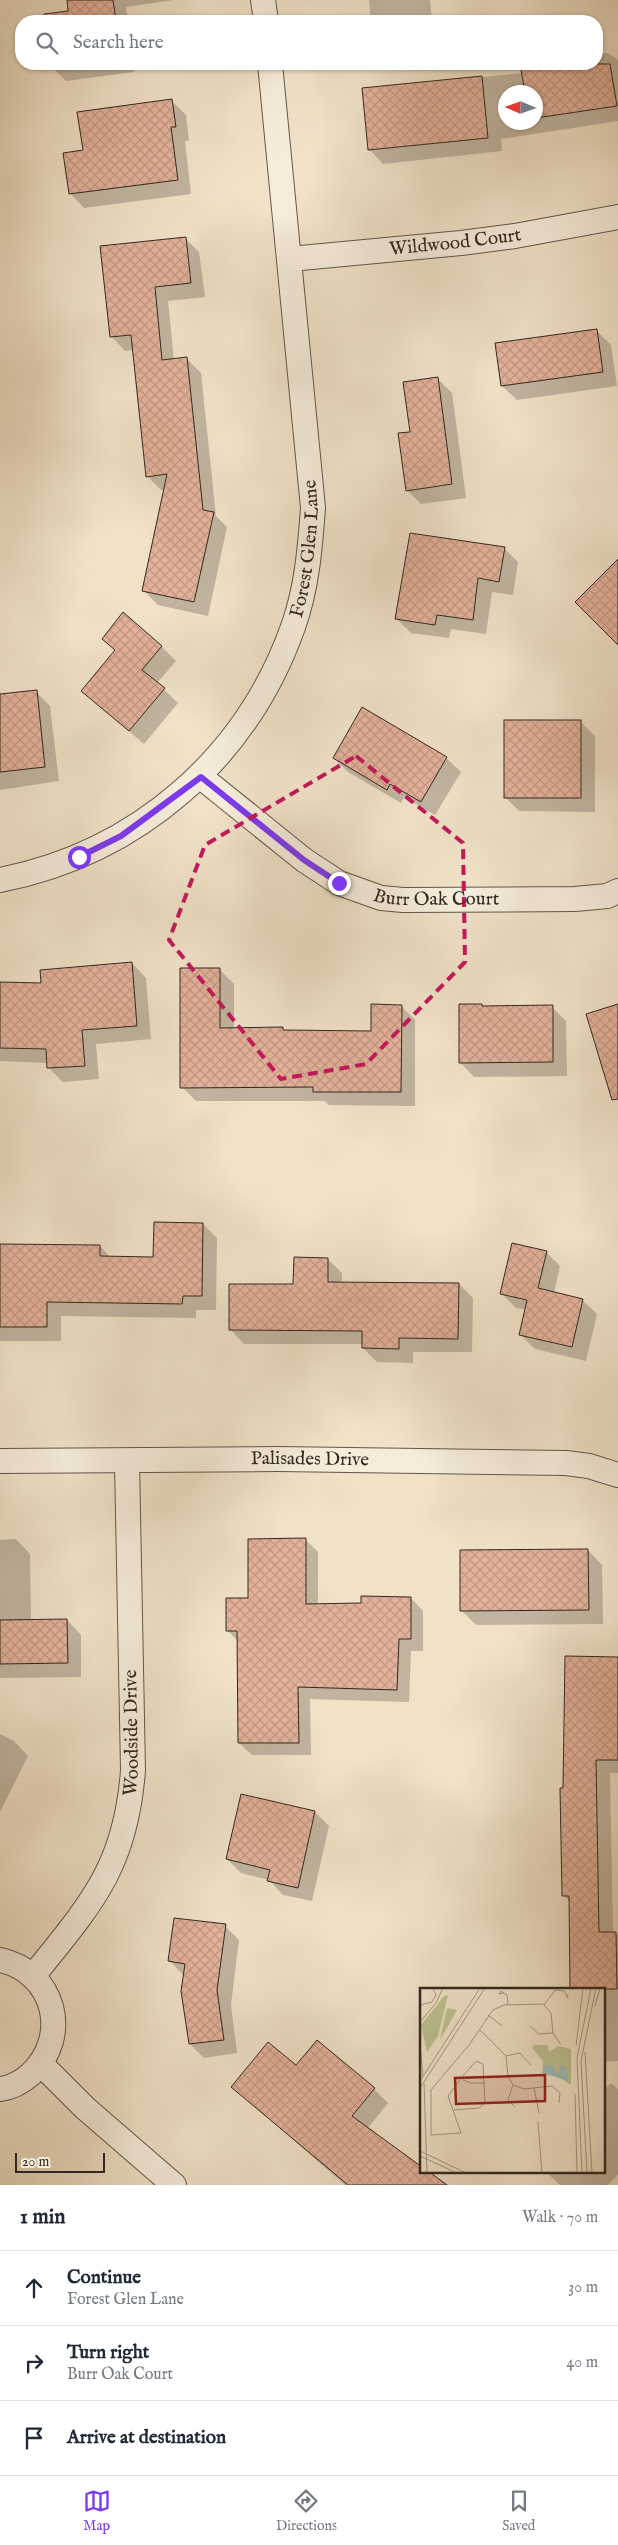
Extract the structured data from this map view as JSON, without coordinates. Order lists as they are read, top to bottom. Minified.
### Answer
{"streets":{"street":["Wildwood Court","Forest Glen Lane","Burr Oak Court","Palisades Drive","Woodside Drive"]},"crossings":[["Wildwood Court","Forest Glen Lane"],["Forest Glen Lane","Burr Oak Court"],["Palisades Drive","Woodside Drive"]],"scale_bar":"20 m","north":"left","page":{"search":"Search here","scale":"20 m","heading":["1 min","Walk · 70 m"],"list":[["Continue","Forest Glen Lane","30 m"],["Turn right","Burr Oak Court","40 m"],"Arrive at destination"],"nav":["Map","Directions","Saved"]}}
